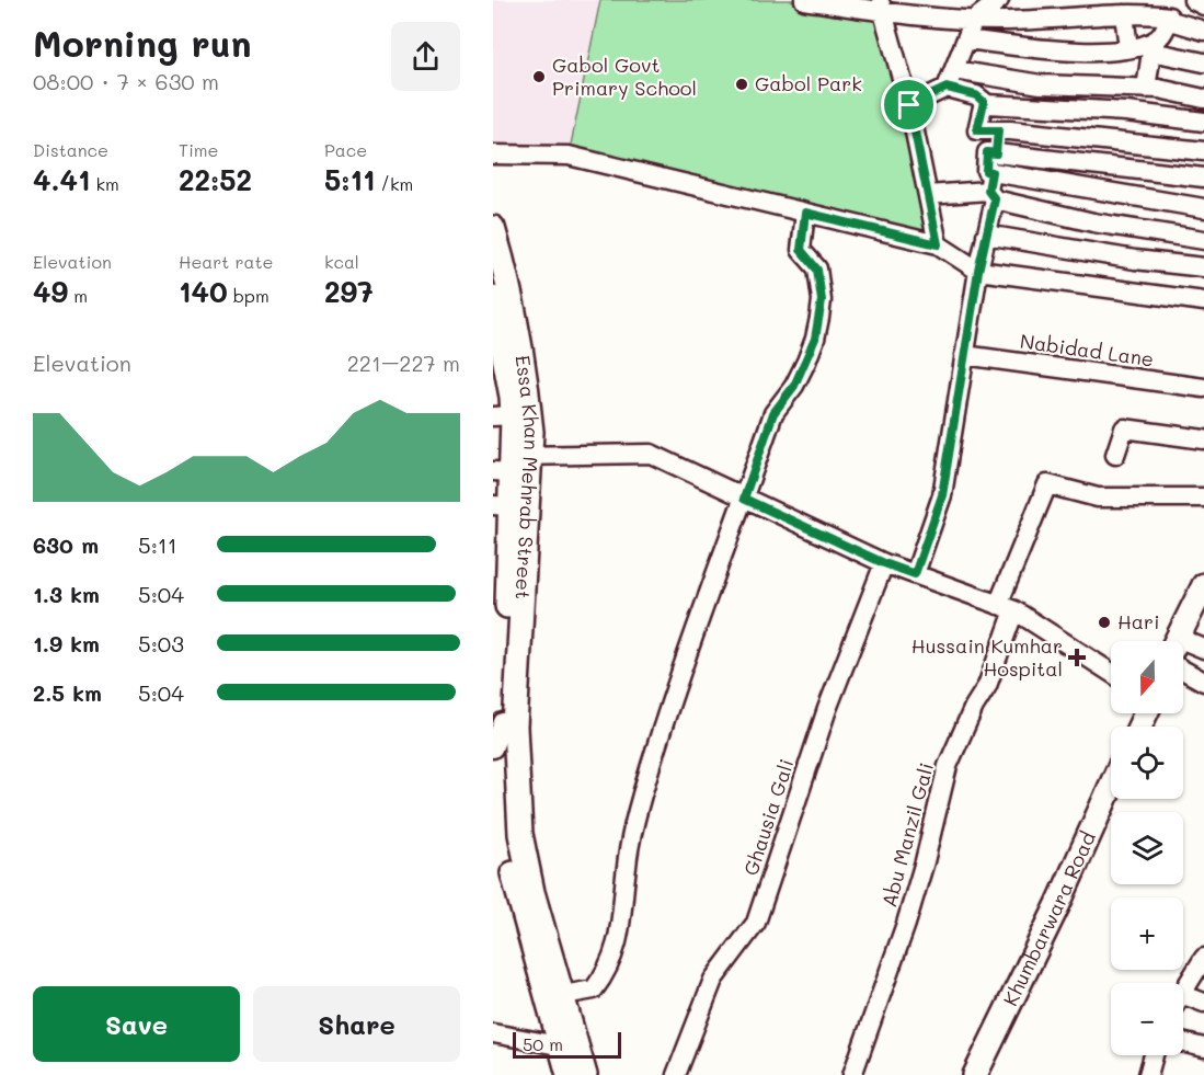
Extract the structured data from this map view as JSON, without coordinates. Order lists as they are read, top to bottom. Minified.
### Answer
{"streets":{"main road":["Essa Khan Mehrab Street","Khumbarwara Road"],"street":["Nabidad Lane","Ghausia Gali","Abu Manzil Gali"]},"places":{"other":["Gabol Govt Primary School","Gabol Park","Hari"],"health":["Hussain Kumhar Hospital"]},"scale_bar":"50 m","north":"bottom","page":{"heading":["Morning run","08:00 · 7 × 630 m"],"stats":[["Distance","4.41 km"],["Time","22:52"],["Pace","5:11 /km"],["Elevation","49 m"],["Heart rate","140 bpm"],["kcal","297"]],"chart":["Elevation","221–227 m"],"list":[{"name":"630 m","note":"5:11"},{"name":"1.3 km","note":"5:04"},{"name":"1.9 km","note":"5:03"},{"name":"2.5 km","note":"5:04"}],"map_buttons":["+","−"],"buttons":["Save","Share"],"scale":"50 m"}}
